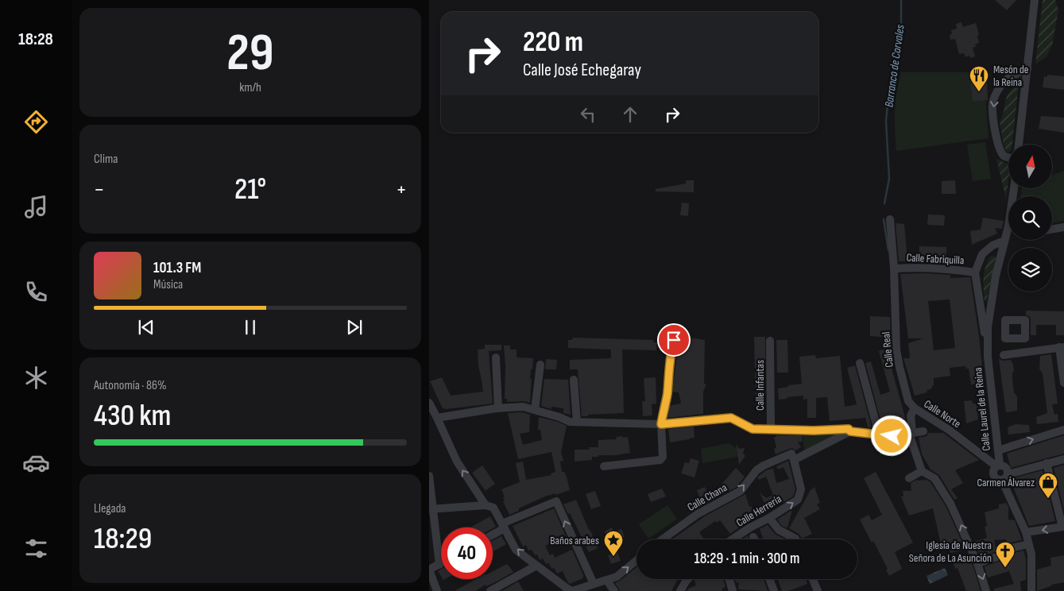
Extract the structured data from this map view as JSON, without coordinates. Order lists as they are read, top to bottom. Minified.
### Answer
{"streets":{"street":["Calle Fabriquilla","Calle Real","Calle Infantas","Calle Laurel de la Reina","Calle Norte","Calle Chana","Calle Herrería"]},"crossings":[["Calle Fabriquilla","Calle Real"],["Calle Fabriquilla","Calle Laurel de la Reina"],["Calle Real","Calle Norte"],["Calle Laurel de la Reina","Calle Norte"],["Calle Chana","Calle Herrería"]],"one_way":["Calle Herrería"],"water":["Barranco de Corvales"],"places":{"restaurant":["Mesón de la Reina"],"shop":["Carmen Álvarez"],"place":["Baños arabes"],"church":["Iglesia de Nuestra Señora de La Asunción"]},"north":"top","page":{"tabs":"18:28","tile":[["29","km/h"],"Clima",["Autonomía · 86%","430 km"],["Llegada","18:29"]],"turn":["220 m","Calle José Echegaray"],"heat":["−","21°","+"],"song":["101.3 FM","Música"],"limit":"40","trip":"18:29 · 1 min · 300 m"}}
